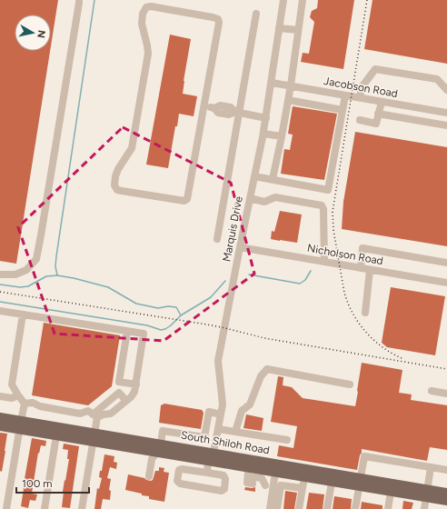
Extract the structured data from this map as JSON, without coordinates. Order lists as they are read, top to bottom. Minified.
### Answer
{"streets":{"main road":["South Shiloh Road"],"street":["Jacobson Road","Marquis Drive","Nicholson Road"]},"crossings":[["Jacobson Road","Marquis Drive"],["Marquis Drive","Nicholson Road"],["Marquis Drive","South Shiloh Road"]],"scale_bar":"100 m","north":"right"}
